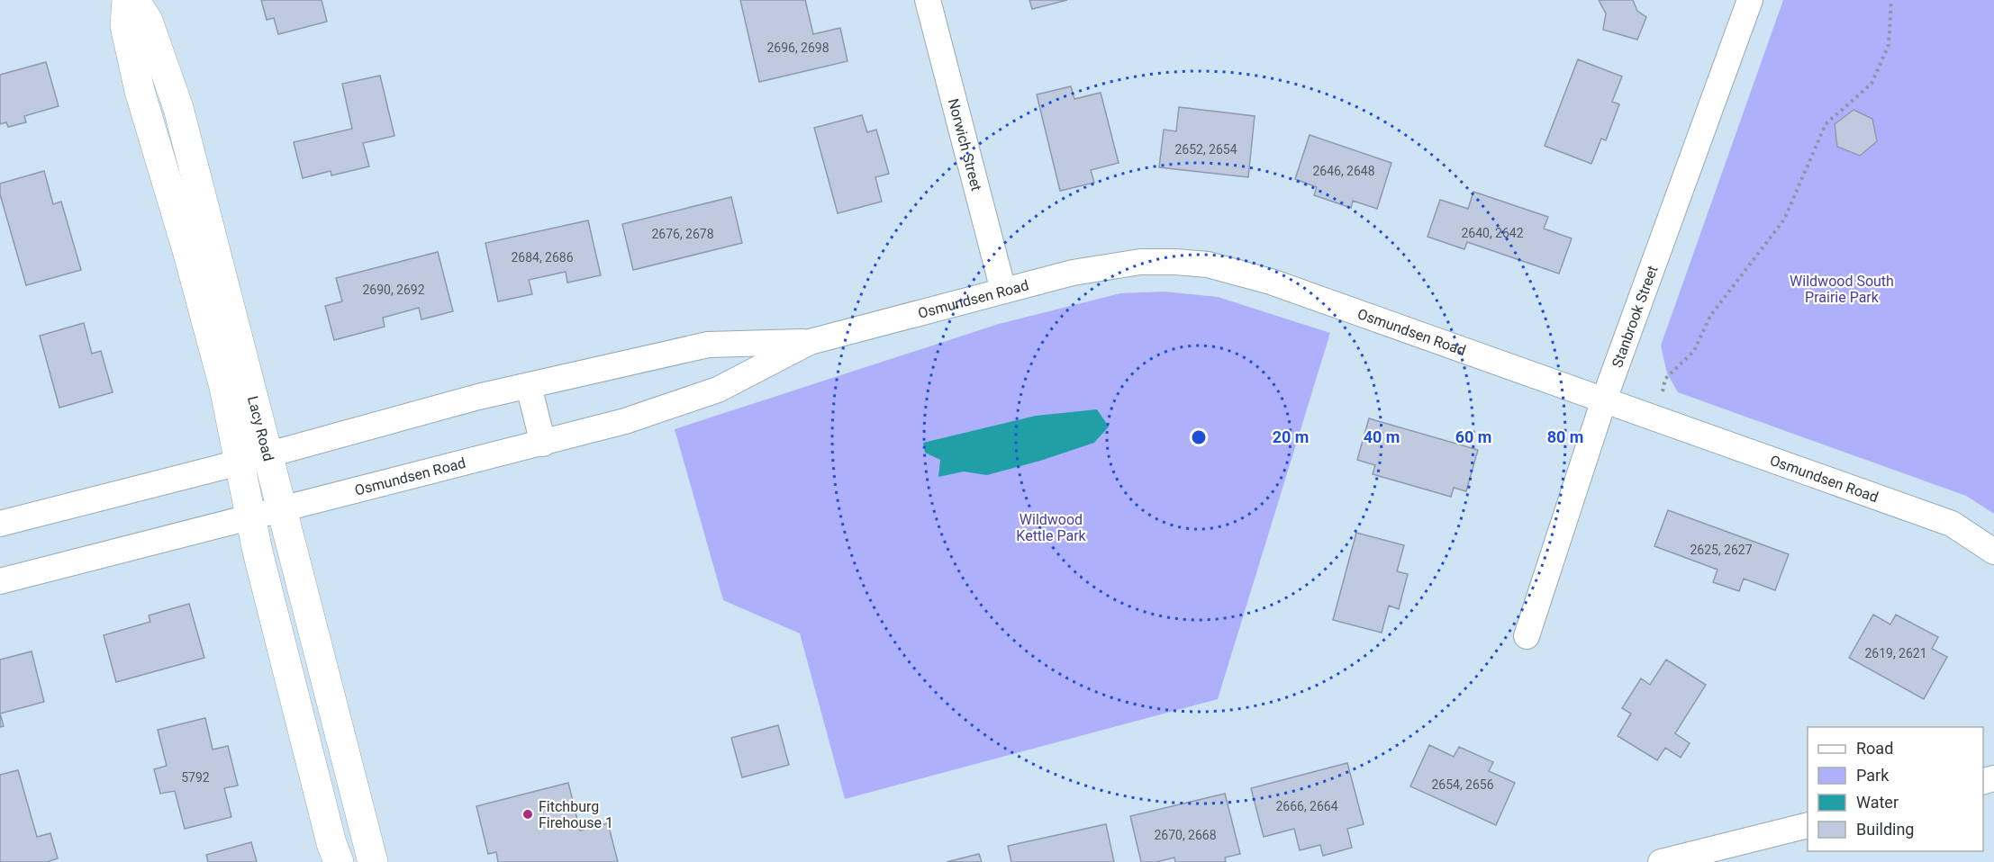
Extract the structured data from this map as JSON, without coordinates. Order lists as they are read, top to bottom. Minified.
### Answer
{"streets":{"street":["Norwich Street","Osmundsen Road","Stanbrook Street","Lacy Road"]},"crossings":[["Norwich Street","Osmundsen Road"],["Osmundsen Road","Stanbrook Street"],["Osmundsen Road","Lacy Road"]],"parks":["Wildwood South Prairie Park","Wildwood Kettle Park"],"places":["Fitchburg Firehouse 1"],"house_numbers":["2696, 2698","2652, 2654","2646, 2648","2640, 2642","2676, 2678","2684, 2686","2690, 2692","2625, 2627","2619, 2621","5792","2654, 2656","2666, 2664","2670, 2668"],"legend":["Road","Park","Water","Building"],"rings":["20 m","40 m","60 m","80 m"]}
